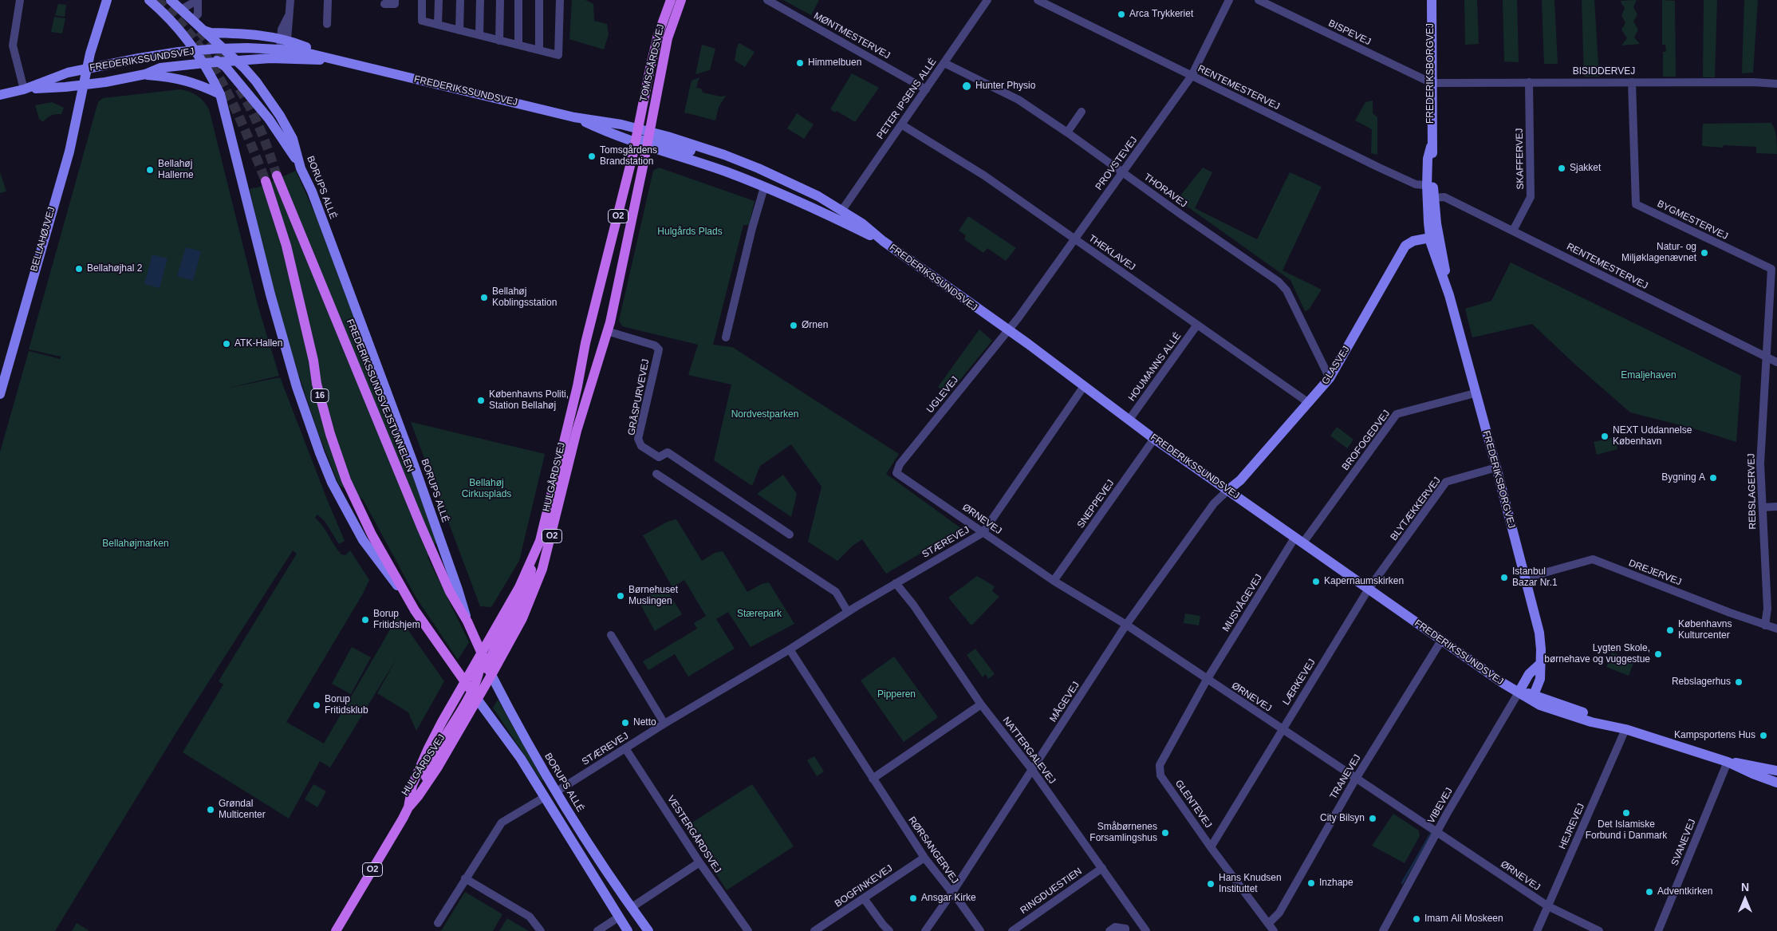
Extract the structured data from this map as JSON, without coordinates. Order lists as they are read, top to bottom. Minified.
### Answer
{"streets":{"main road":["TOMSGÅRDSVEJ","BORUPS ALLÉ","O2","16","FREDERIKSSUNDSVEJSTUNNELEN","HULGÅRDSVEJ"],"street":["BISPEVEJ","MØNTMESTERVEJ","FREDERIKSSUNDSVEJ","BISIDDERVEJ","FREDERIKSBORGVEJ","RENTEMESTERVEJ","PETER IPSENS ALLÉ","SKAFFERVEJ","PROVSTEVEJ","THORAVEJ","BYGMESTERVEJ","BELLAHØJVEJ","THEKLAVEJ","GLASVEJ","HOUMANNS ALLÉ","UGLEVEJ","GRÅSPURVEVEJ","BROFOGEDVEJ","REBSLAGERVEJ","SNEPPEVEJ","BLYTÆKKERVEJ","ØRNEVEJ","STÆREVEJ","DREJERVEJ","MUSVÅGEVEJ","LÆRKEVEJ","MÅGEVEJ","NATTERGALEVEJ","TRANEVEJ","GLENTEVEJ","VIBEVEJ","HEJREVEJ","VESTERGÅRDSVEJ","SVANEVEJ","RØRSANGERVEJ","BOGFINKEVEJ","RINGDUESTIEN"]},"crossings":[["BISPEVEJ","BISIDDERVEJ"],["BISPEVEJ","FREDERIKSBORGVEJ"],["MØNTMESTERVEJ","PETER IPSENS ALLÉ"],["FREDERIKSSUNDSVEJ","TOMSGÅRDSVEJ"],["FREDERIKSSUNDSVEJ","FREDERIKSBORGVEJ"],["FREDERIKSSUNDSVEJ","PETER IPSENS ALLÉ"],["FREDERIKSSUNDSVEJ","PROVSTEVEJ"],["FREDERIKSSUNDSVEJ","BORUPS ALLÉ"],["FREDERIKSSUNDSVEJ","O2"],["FREDERIKSSUNDSVEJ","BELLAHØJVEJ"],["FREDERIKSSUNDSVEJ","GLASVEJ"],["FREDERIKSSUNDSVEJ","HOUMANNS ALLÉ"],["FREDERIKSSUNDSVEJ","UGLEVEJ"],["FREDERIKSSUNDSVEJ","BROFOGEDVEJ"],["FREDERIKSSUNDSVEJ","HULGÅRDSVEJ"],["FREDERIKSSUNDSVEJ","SNEPPEVEJ"],["FREDERIKSSUNDSVEJ","BLYTÆKKERVEJ"],["FREDERIKSSUNDSVEJ","STÆREVEJ"],["FREDERIKSSUNDSVEJ","MUSVÅGEVEJ"],["FREDERIKSSUNDSVEJ","LÆRKEVEJ"],["FREDERIKSSUNDSVEJ","MÅGEVEJ"],["FREDERIKSSUNDSVEJ","TRANEVEJ"],["FREDERIKSSUNDSVEJ","VIBEVEJ"],["FREDERIKSSUNDSVEJ","HEJREVEJ"],["FREDERIKSSUNDSVEJ","SVANEVEJ"],["TOMSGÅRDSVEJ","O2"],["TOMSGÅRDSVEJ","HULGÅRDSVEJ"],["BISIDDERVEJ","FREDERIKSBORGVEJ"],["BISIDDERVEJ","SKAFFERVEJ"],["BISIDDERVEJ","BYGMESTERVEJ"],["FREDERIKSBORGVEJ","RENTEMESTERVEJ"],["FREDERIKSBORGVEJ","GLASVEJ"],["FREDERIKSBORGVEJ","BROFOGEDVEJ"],["FREDERIKSBORGVEJ","BLYTÆKKERVEJ"],["FREDERIKSBORGVEJ","DREJERVEJ"],["FREDERIKSBORGVEJ","VIBEVEJ"],["RENTEMESTERVEJ","SKAFFERVEJ"],["RENTEMESTERVEJ","PROVSTEVEJ"],["RENTEMESTERVEJ","BYGMESTERVEJ"],["RENTEMESTERVEJ","REBSLAGERVEJ"],["PETER IPSENS ALLÉ","THORAVEJ"],["PETER IPSENS ALLÉ","THEKLAVEJ"],["PROVSTEVEJ","THORAVEJ"],["PROVSTEVEJ","THEKLAVEJ"],["PROVSTEVEJ","UGLEVEJ"],["BORUPS ALLÉ","FREDERIKSSUNDSVEJSTUNNELEN"],["BORUPS ALLÉ","HULGÅRDSVEJ"],["BORUPS ALLÉ","STÆREVEJ"],["THORAVEJ","GLASVEJ"],["O2","HULGÅRDSVEJ"],["BYGMESTERVEJ","REBSLAGERVEJ"],["THEKLAVEJ","GLASVEJ"],["THEKLAVEJ","HOUMANNS ALLÉ"],["GLASVEJ","MÅGEVEJ"],["UGLEVEJ","ØRNEVEJ"],["16","HULGÅRDSVEJ"],["GRÅSPURVEVEJ","HULGÅRDSVEJ"],["BROFOGEDVEJ","MUSVÅGEVEJ"],["REBSLAGERVEJ","DREJERVEJ"],["SNEPPEVEJ","ØRNEVEJ"],["BLYTÆKKERVEJ","LÆRKEVEJ"],["ØRNEVEJ","STÆREVEJ"],["ØRNEVEJ","MUSVÅGEVEJ"],["ØRNEVEJ","LÆRKEVEJ"],["ØRNEVEJ","MÅGEVEJ"],["ØRNEVEJ","TRANEVEJ"],["ØRNEVEJ","GLENTEVEJ"],["ØRNEVEJ","VIBEVEJ"],["ØRNEVEJ","HEJREVEJ"],["STÆREVEJ","NATTERGALEVEJ"],["STÆREVEJ","VESTERGÅRDSVEJ"],["STÆREVEJ","RØRSANGERVEJ"],["MUSVÅGEVEJ","GLENTEVEJ"],["LÆRKEVEJ","GLENTEVEJ"],["MÅGEVEJ","NATTERGALEVEJ"],["MÅGEVEJ","RØRSANGERVEJ"],["NATTERGALEVEJ","RINGDUESTIEN"],["TRANEVEJ","GLENTEVEJ"],["RØRSANGERVEJ","BOGFINKEVEJ"]],"parks":["Hulgårds Plads","Emaljehaven","Nordvestparken","Bellahøj Cirkusplads","Bellahøjmarken","Stærepark","Pipperen"],"places":["Arca Trykkeriet","Himmelbuen","Hunter Physio","Tomsgårdens Brandstation","Sjakket","Bellahøj Hallerne","Natur- og Miljøklagenævnet","Bellahøjhal 2","Bellahøj Koblingsstation","Ørnen","ATK-Hallen","Københavns Politi, Station Bellahøj","NEXT Uddannelse København","Bygning A","Istanbul Bazar Nr.1","Kapernaumskirken","Børnehuset Muslingen","Borup Fritidshjem","Københavns Kulturcenter","Lygten Skole, børnehave og vuggestue","Rebslagerhus","Borup Fritidsklub","Netto","Kampsportens Hus","Grøndal Multicenter","Det Islamiske Forbund i Danmark","City Bilsyn","Småbørnenes Forsamlingshus","Inzhape","Hans Knudsen Instituttet","Adventkirken","Ansgar Kirke","Imam Ali Moskeen"],"north":"top"}
